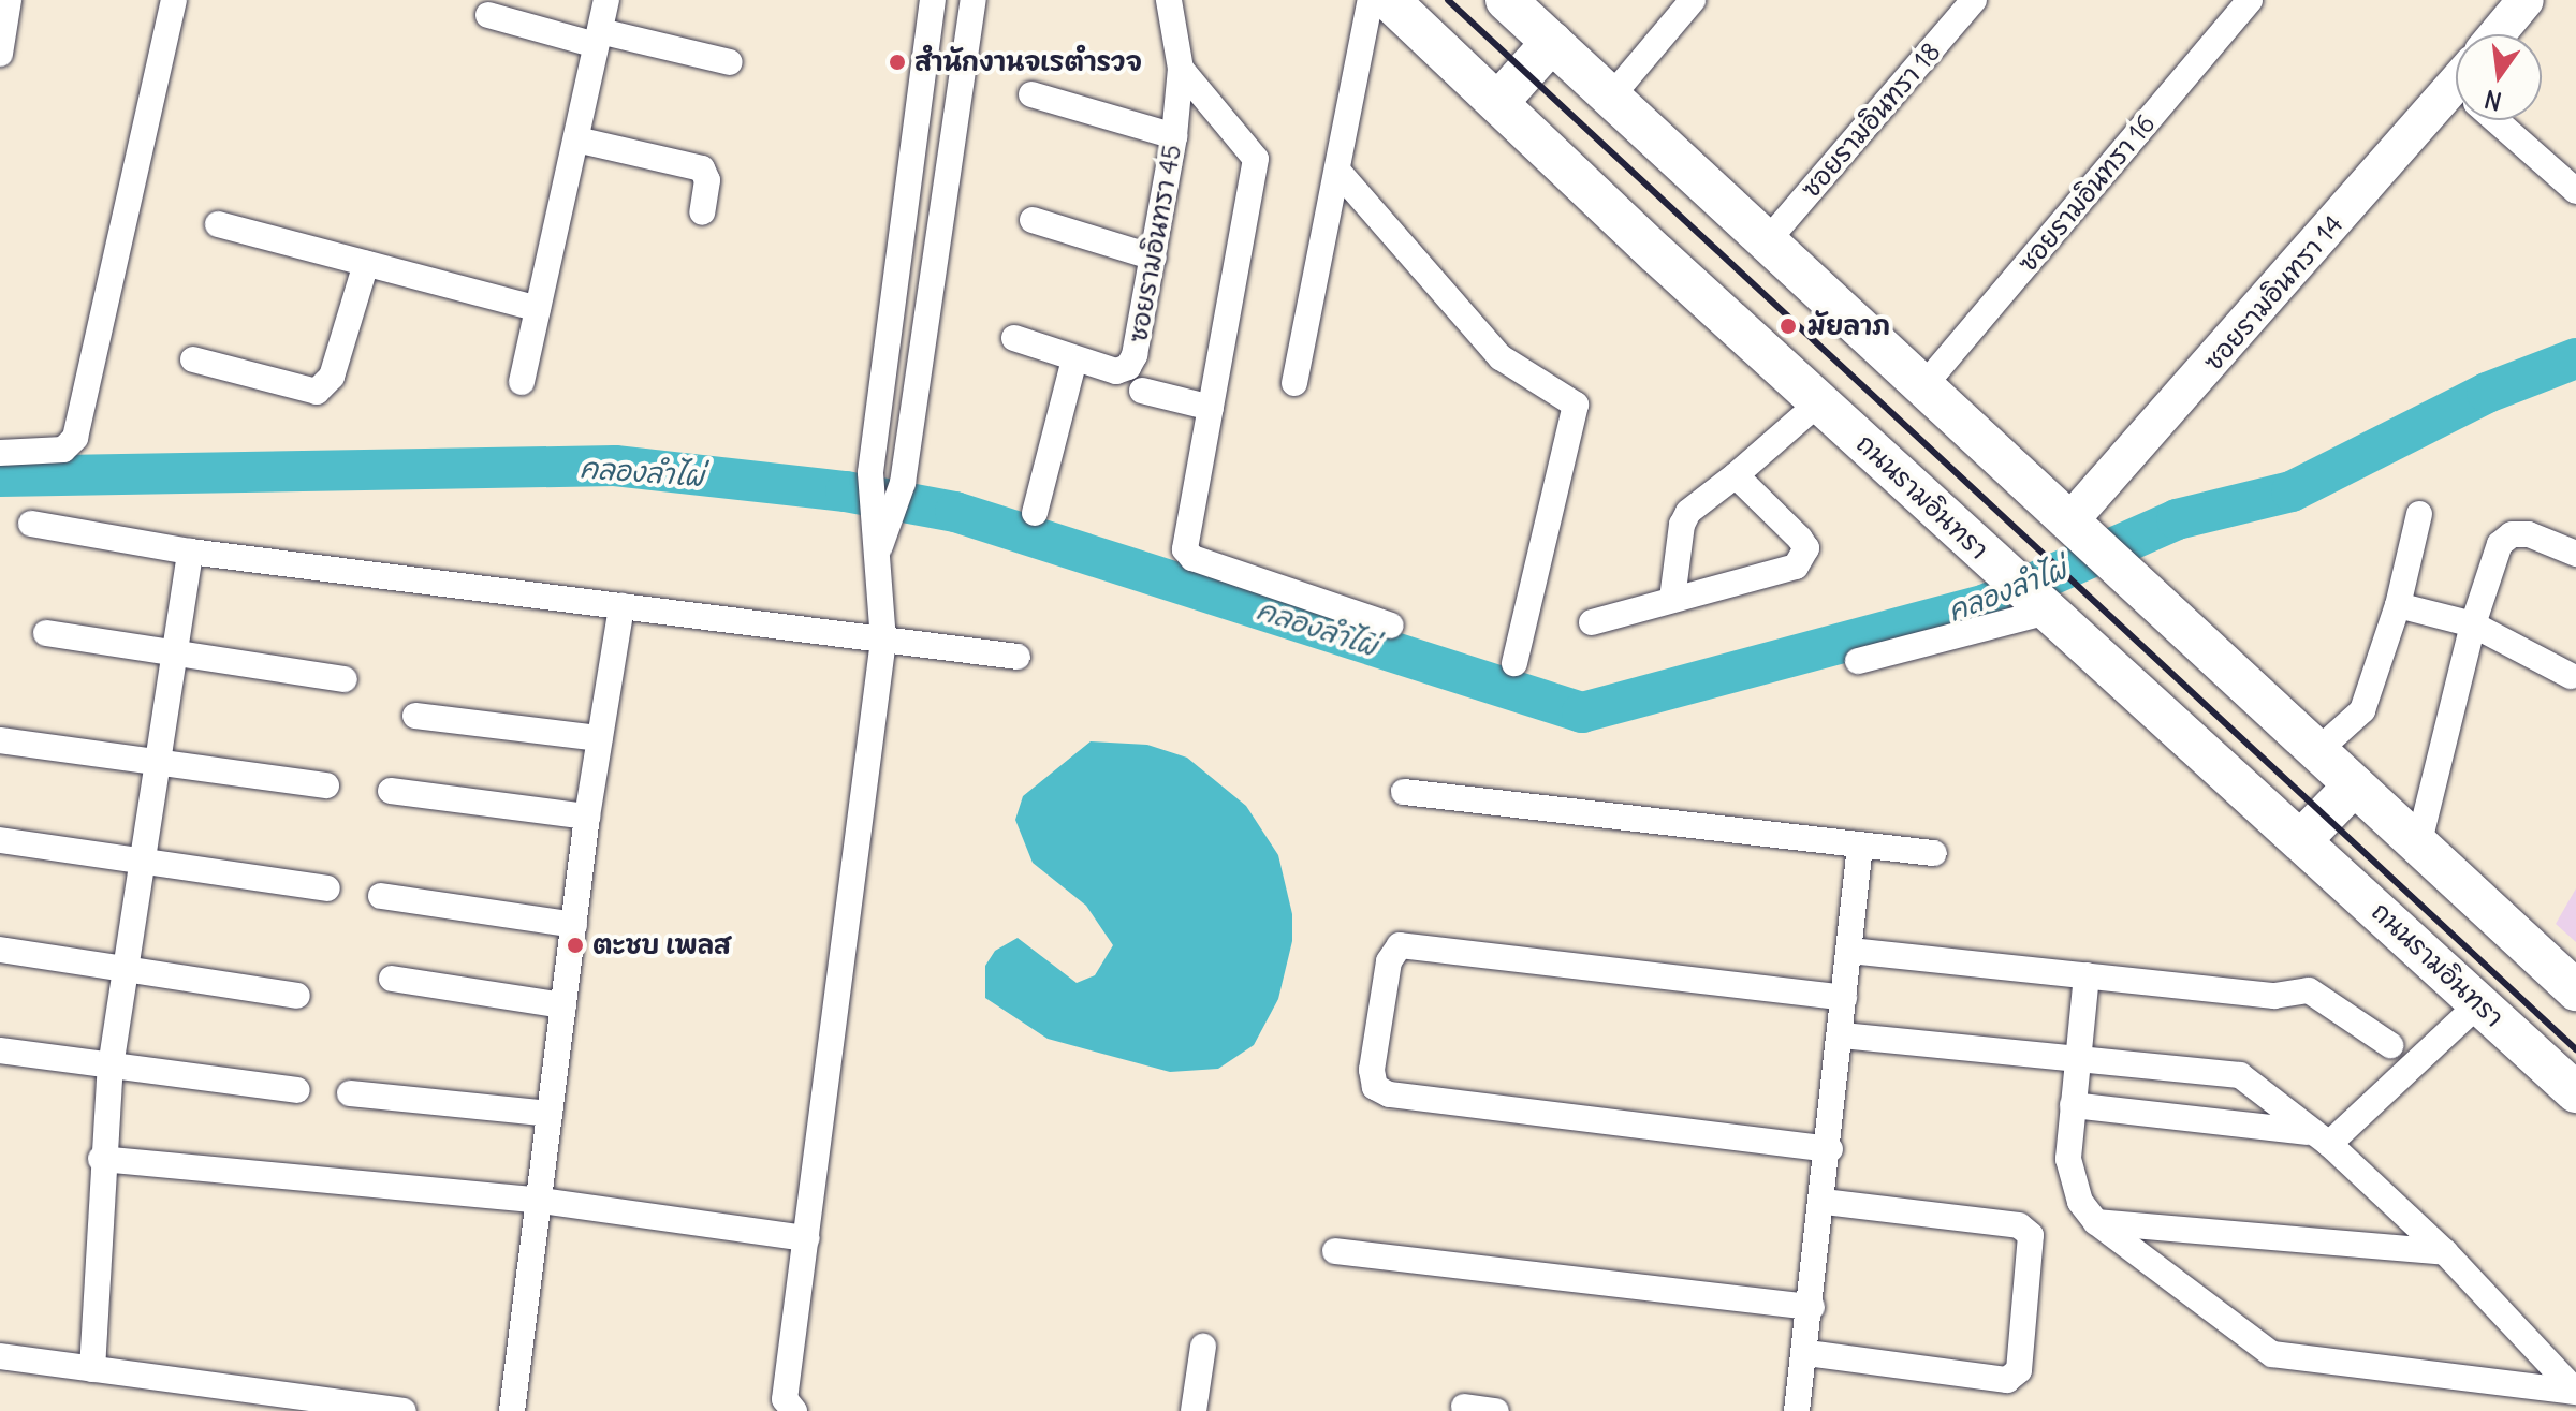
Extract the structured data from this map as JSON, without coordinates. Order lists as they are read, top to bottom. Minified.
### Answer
{"streets":{"main road":["ถนนรามอินทรา"],"street":["ซอยรามอินทรา 18","ซอยรามอินทรา 16","ซอยรามอินทรา 45","ซอยรามอินทรา 14"]},"water":["คลองลำไผ่"],"places":["สำนักงานจเรตำรวจ","มัยลาภ","ตะชบ เพลส"],"north":"bottom"}
